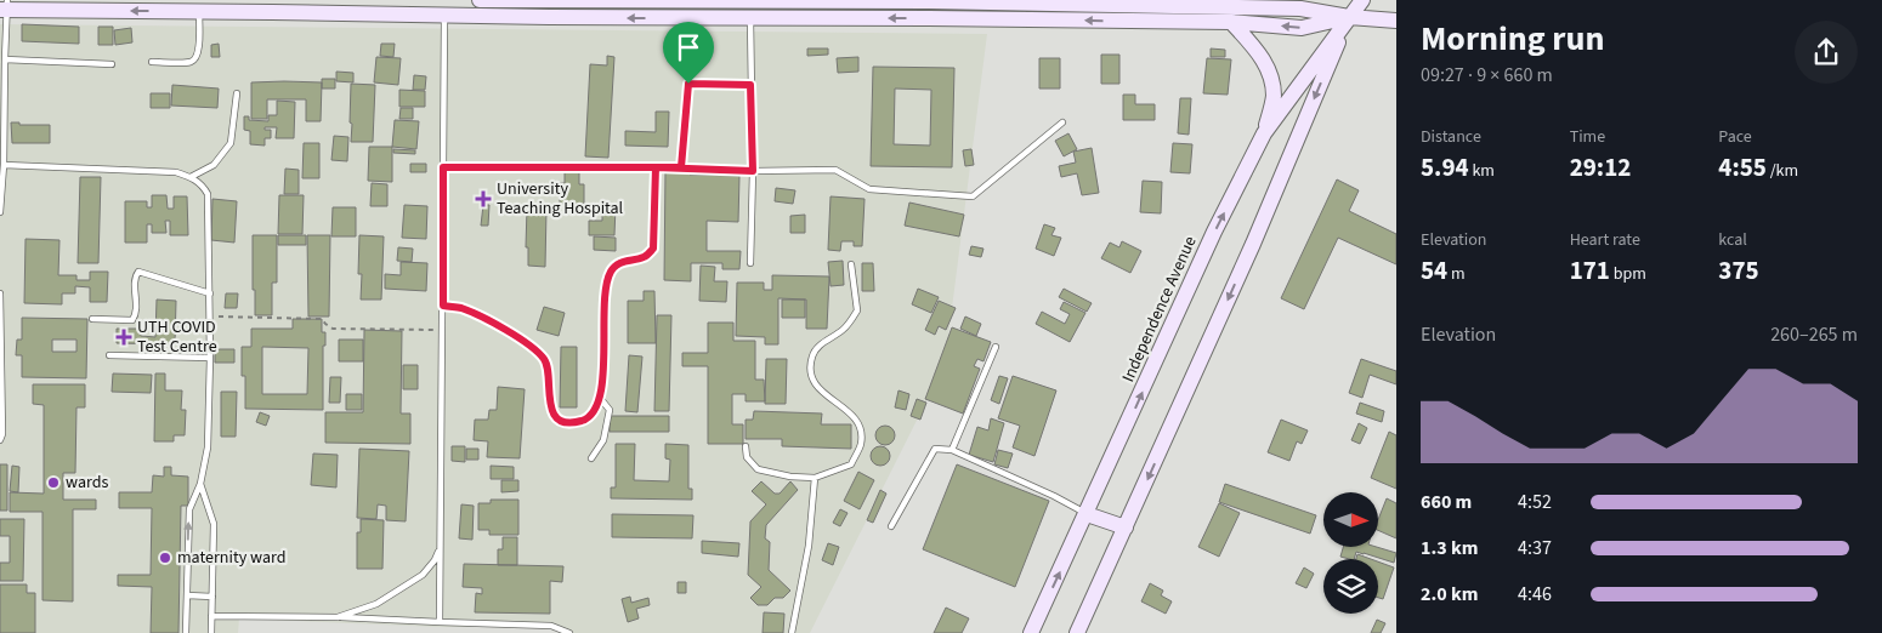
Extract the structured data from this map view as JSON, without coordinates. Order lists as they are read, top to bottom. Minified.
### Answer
{"streets":{"main road":["Independence Avenue"]},"places":{"health":["University Teaching Hospital","UTH COVID Test Centre"],"other":["wards","maternity ward"]},"north":"right","page":{"heading":["Morning run","09:27 · 9 × 660 m"],"stats":[["Distance","5.94 km"],["Time","29:12"],["Pace","4:55 /km"],["Elevation","54 m"],["Heart rate","171 bpm"],["kcal","375"]],"chart":["Elevation","260–265 m"],"list":[{"name":"660 m","note":"4:52"},{"name":"1.3 km","note":"4:37"},{"name":"2.0 km","note":"4:46"}]}}
